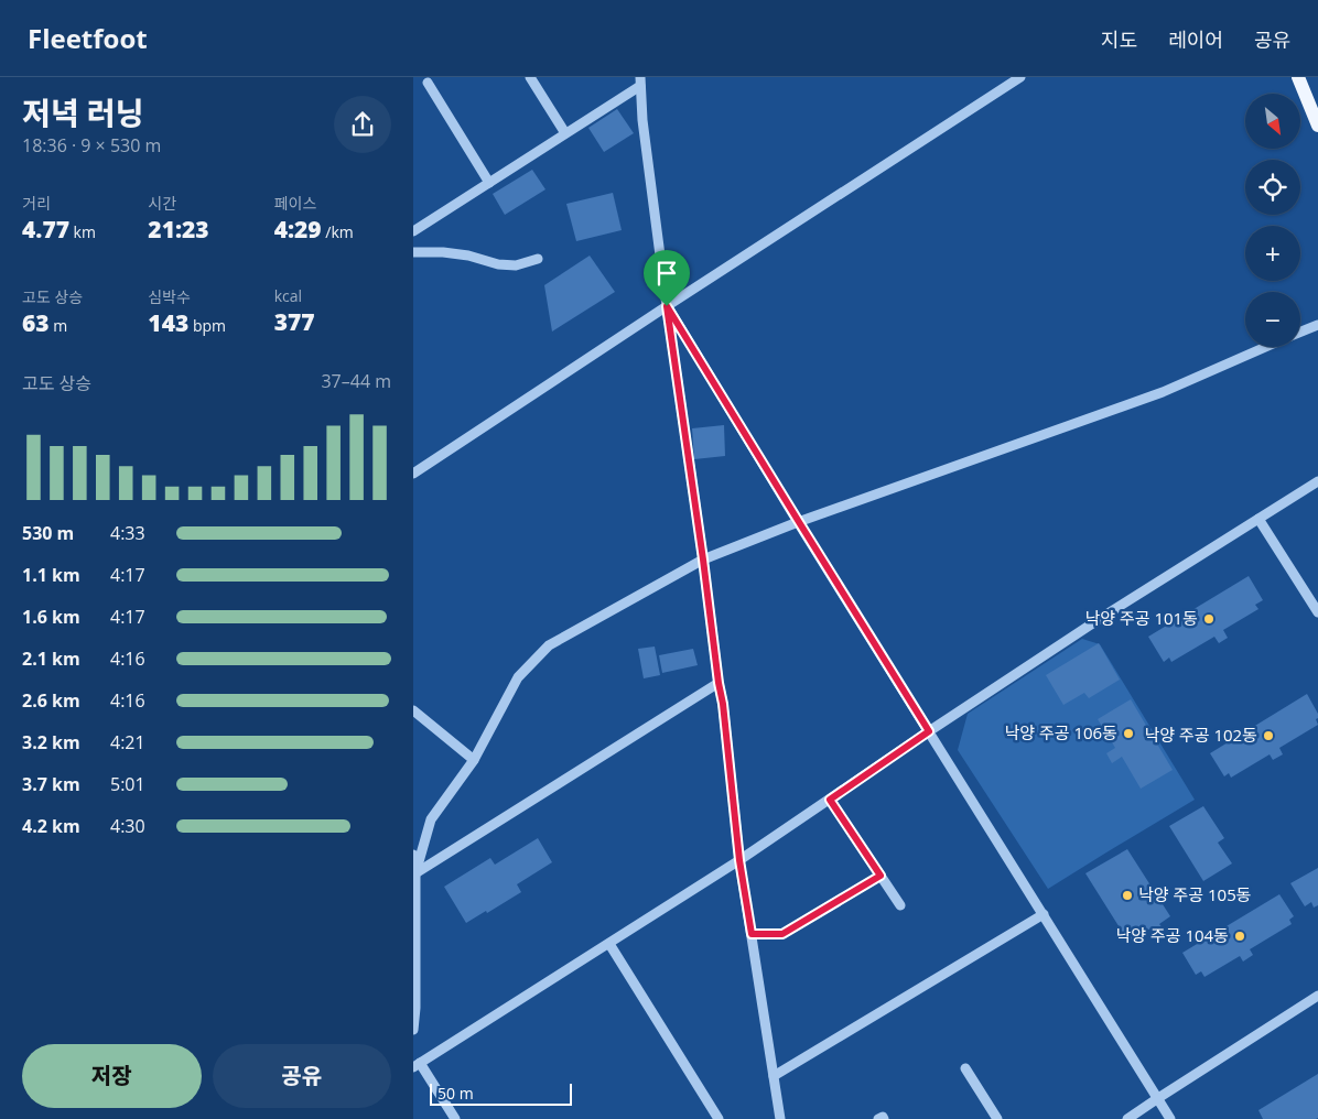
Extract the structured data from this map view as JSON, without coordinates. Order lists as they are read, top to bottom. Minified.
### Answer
{"places":["낙양 주공 101동","낙양 주공 106동","낙양 주공 102동","낙양 주공 105동","낙양 주공 104동"],"scale_bar":"50 m","north":"bottom right","page":{"header":"Fleetfoot","nav":["지도","레이어","공유"],"heading":["저녁 러닝","18:36 · 9 × 530 m"],"map_buttons":["+","−"],"stats":[["거리","4.77 km"],["시간","21:23"],["페이스","4:29 /km"],["고도 상승","63 m"],["심박수","143 bpm"],["kcal","377"]],"chart":["고도 상승","37–44 m"],"list":[{"name":"530 m","note":"4:33"},{"name":"1.1 km","note":"4:17"},{"name":"1.6 km","note":"4:17"},{"name":"2.1 km","note":"4:16"},{"name":"2.6 km","note":"4:16"},{"name":"3.2 km","note":"4:21"},{"name":"3.7 km","note":"5:01"},{"name":"4.2 km","note":"4:30"}],"buttons":["저장","공유"],"scale":"50 m"}}
